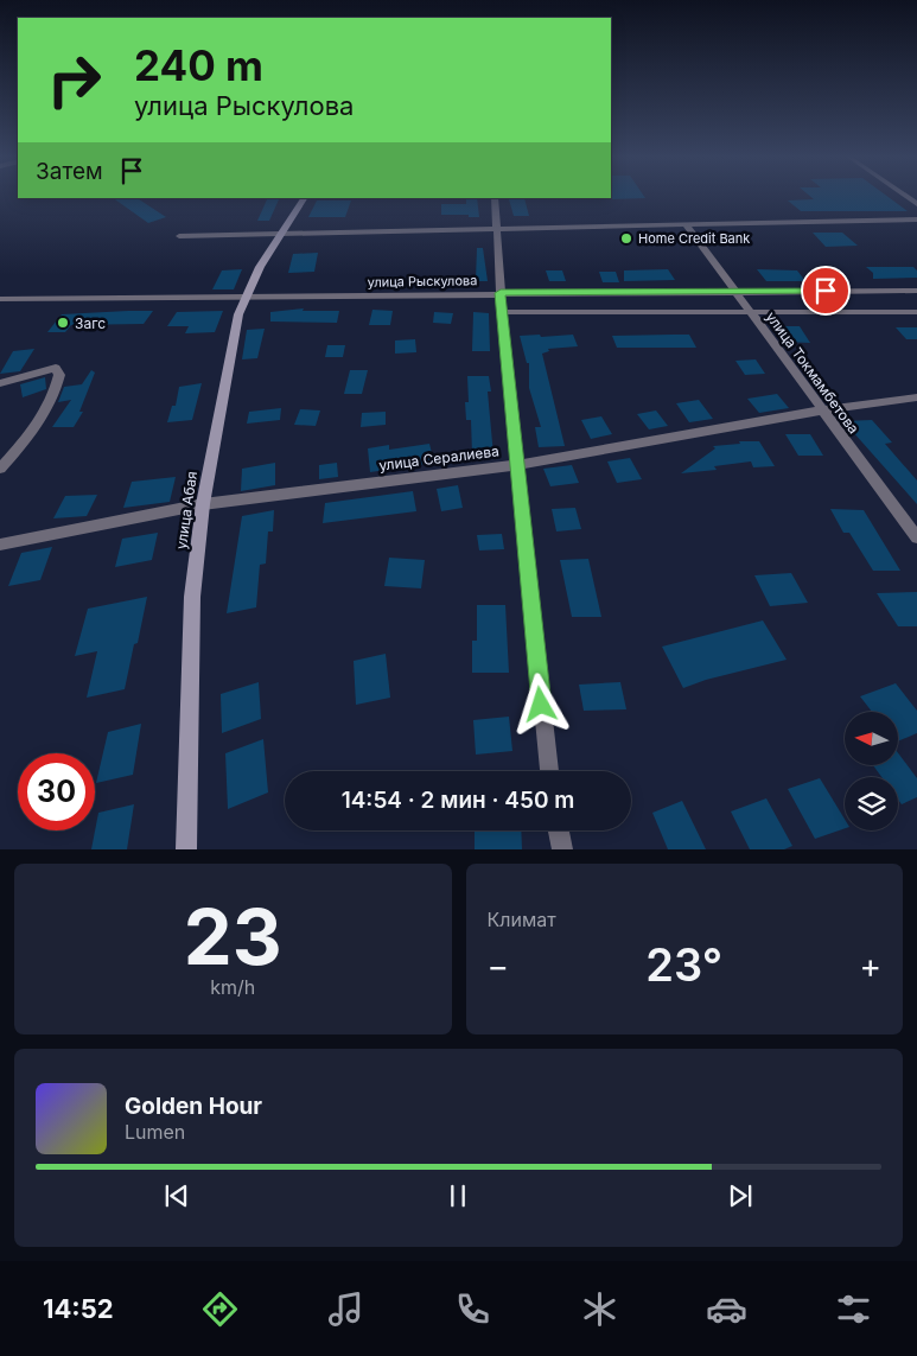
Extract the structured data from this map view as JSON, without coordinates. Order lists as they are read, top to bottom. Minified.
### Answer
{"streets":{"street":["улица Рыскулова","улица Токмамбетова","улица Сералиева","улица Абая"]},"crossings":[["улица Рыскулова","улица Токмамбетова"],["улица Рыскулова","улица Абая"],["улица Токмамбетова","улица Сералиева"],["улица Сералиева","улица Абая"]],"places":["Home Credit Bank","Загс"],"north":"left","page":{"turn":["240 m","улица Рыскулова"],"then":"Затем","limit":"30","trip":"14:54 · 2 мин · 450 m","tile":[["23","km/h"],"Климат"],"heat":["−","23°","+"],"song":["Golden Hour","Lumen"],"tabs":"14:52"}}
